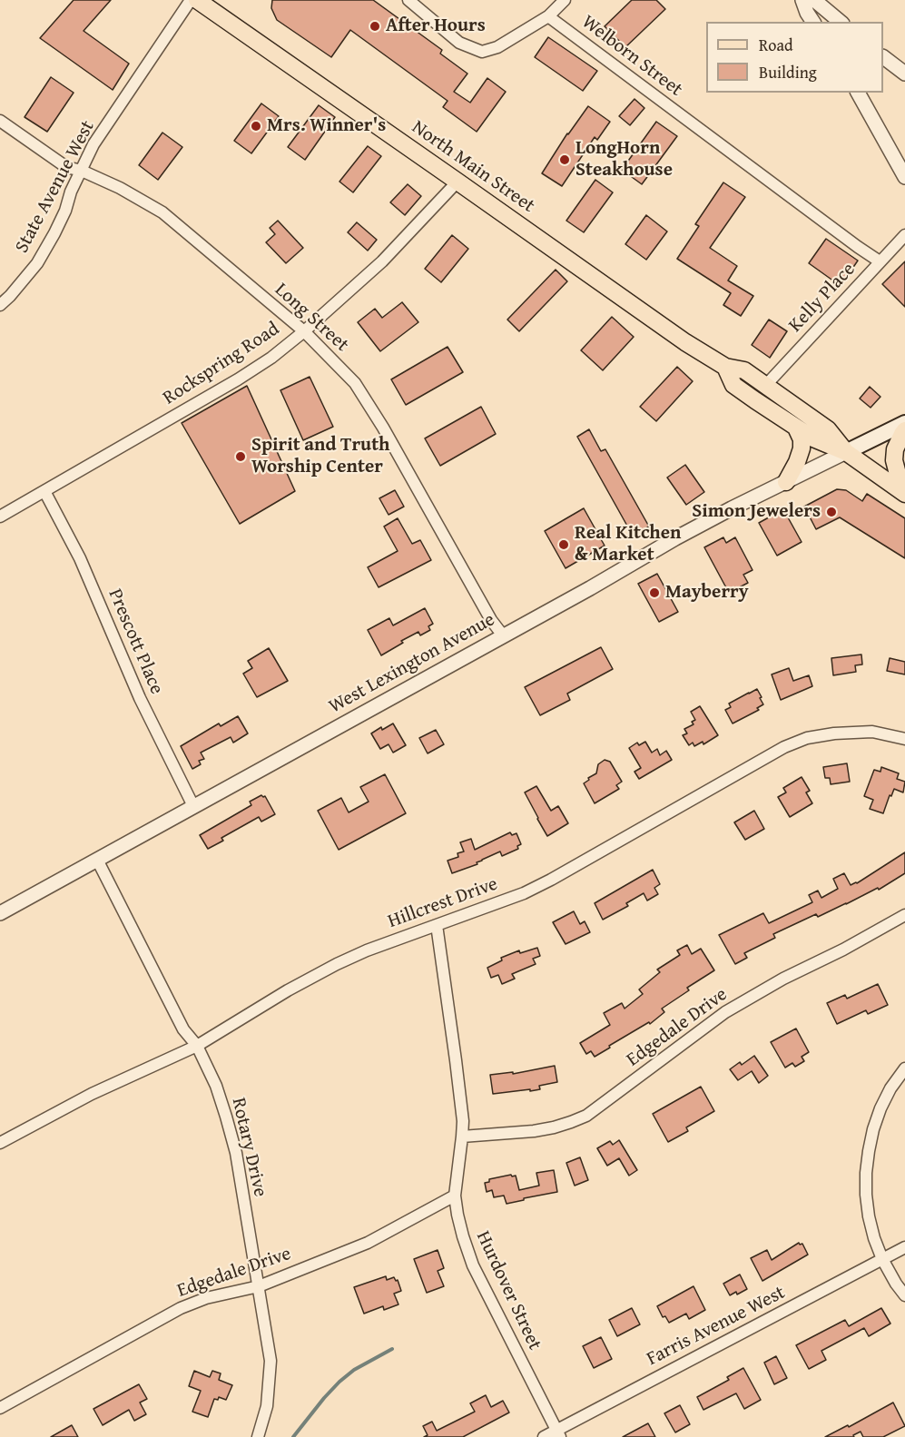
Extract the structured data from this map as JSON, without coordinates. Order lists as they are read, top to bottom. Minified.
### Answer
{"streets":{"main road":["North Main Street"],"street":["Welborn Street","State Avenue West","Kelly Place","Long Street","Rockspring Road","Prescott Place","West Lexington Avenue","Hillcrest Drive","Edgedale Drive","Rotary Drive","Hurdover Street","Farris Avenue West"]},"crossings":[["Welborn Street","Kelly Place"],["North Main Street","Kelly Place"],["North Main Street","Rockspring Road"],["North Main Street","West Lexington Avenue"],["State Avenue West","Long Street"],["Long Street","Rockspring Road"],["Long Street","West Lexington Avenue"],["Rockspring Road","Prescott Place"],["Prescott Place","West Lexington Avenue"],["West Lexington Avenue","Rotary Drive"],["Hillcrest Drive","Rotary Drive"],["Hillcrest Drive","Hurdover Street"],["Edgedale Drive","Rotary Drive"],["Edgedale Drive","Hurdover Street"],["Hurdover Street","Farris Avenue West"]],"places":["After Hours","Mrs. Winner's","LongHorn Steakhouse","Spirit and Truth Worship Center","Simon Jewelers","Real Kitchen & Market","Mayberry"],"legend":["Road","Building"]}
